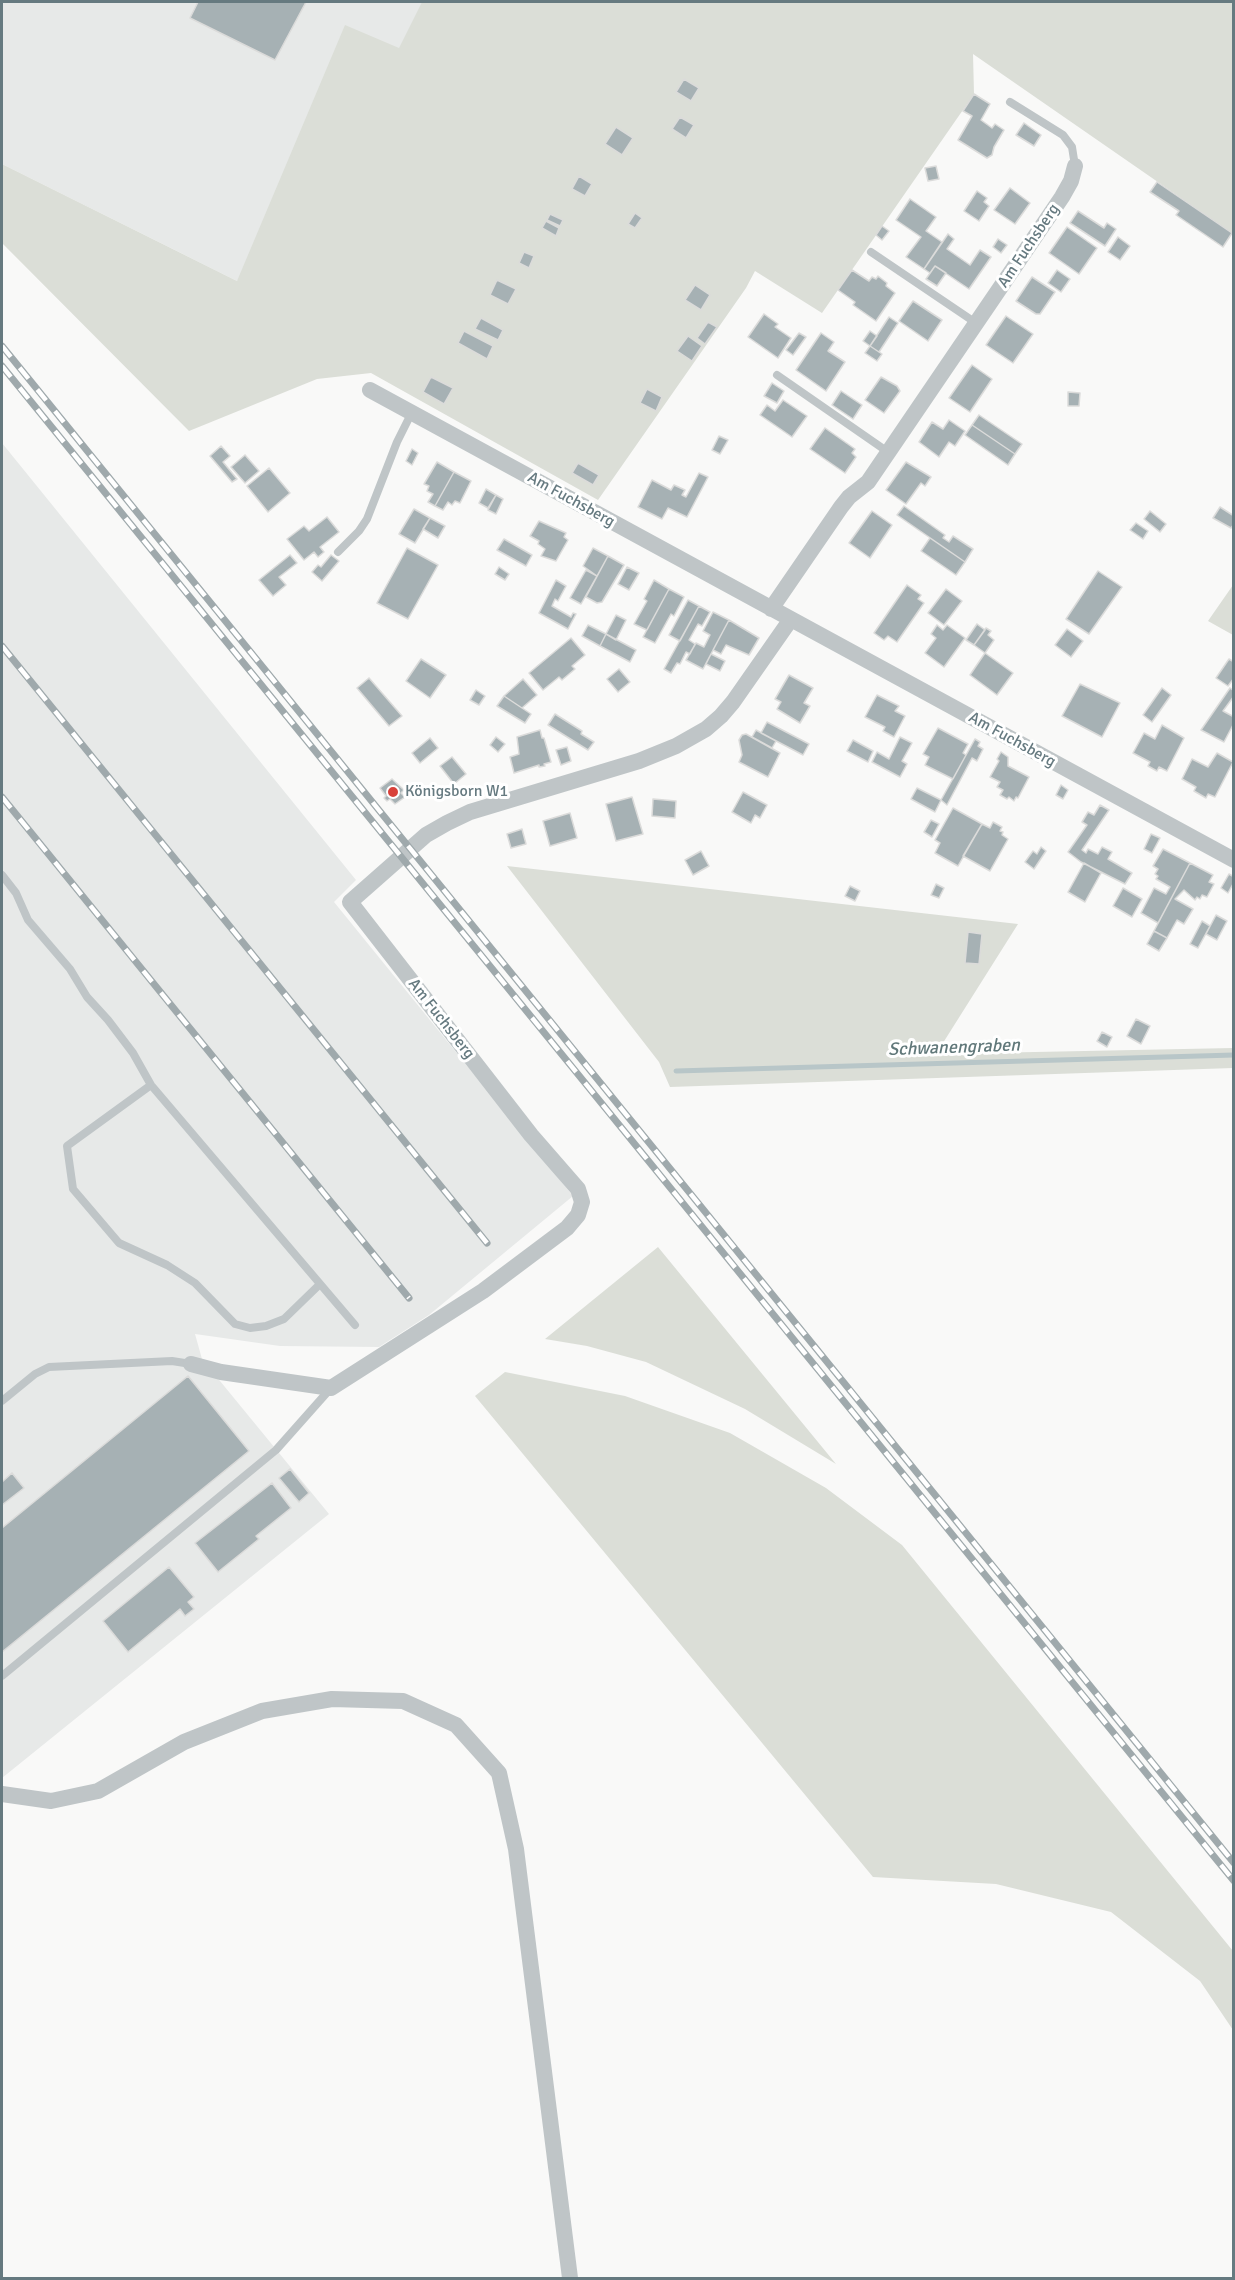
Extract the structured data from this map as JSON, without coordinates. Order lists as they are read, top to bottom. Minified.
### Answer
{"streets":{"street":["Am Fuchsberg"]},"water":["Schwanengraben"],"places":["Königsborn W1"]}
